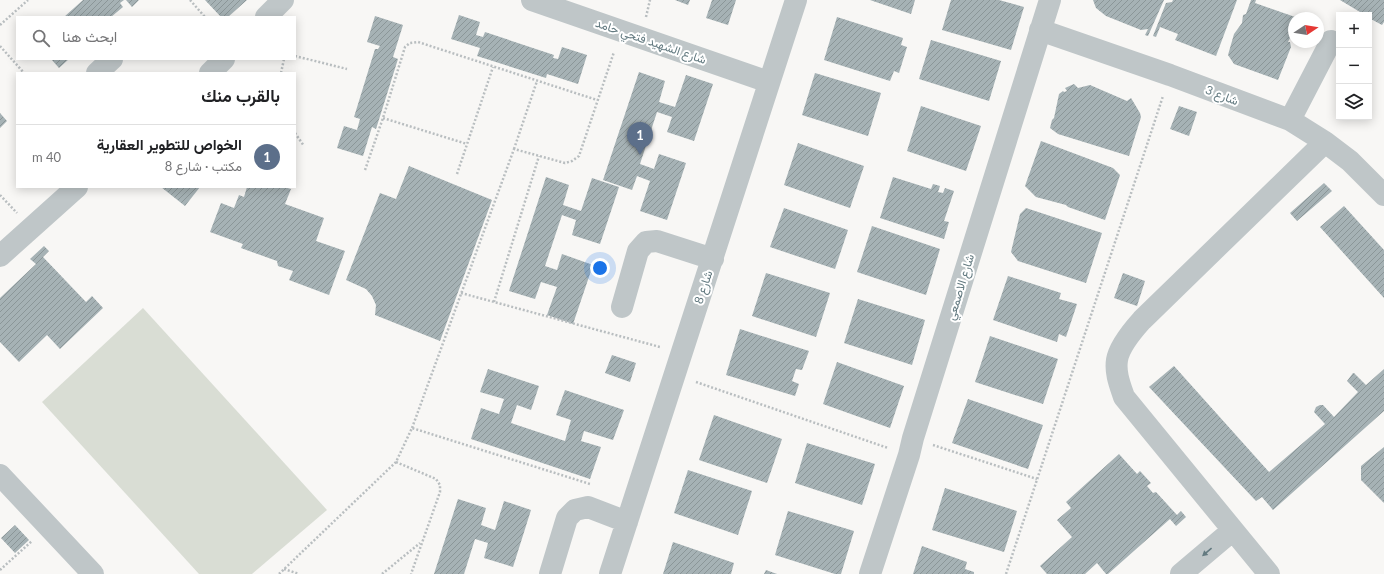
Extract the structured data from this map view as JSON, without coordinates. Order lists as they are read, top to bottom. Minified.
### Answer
{"streets":{"street":["شارع الشهيد فتحي حامد","شارع 3","شارع 8","شارع الاصمعي"]},"crossings":[["شارع الشهيد فتحي حامد","شارع 8"],["شارع 3","شارع الاصمعي"]],"north":"right","page":{"map_buttons":["+","−"],"search":"ابحث هنا","heading":"بالقرب منك","pins":"1","list":[{"mark":"1","name":"الخواص للتطوير العقارية","note":"مكتب · شارع 8","value":"40 m"}]}}
